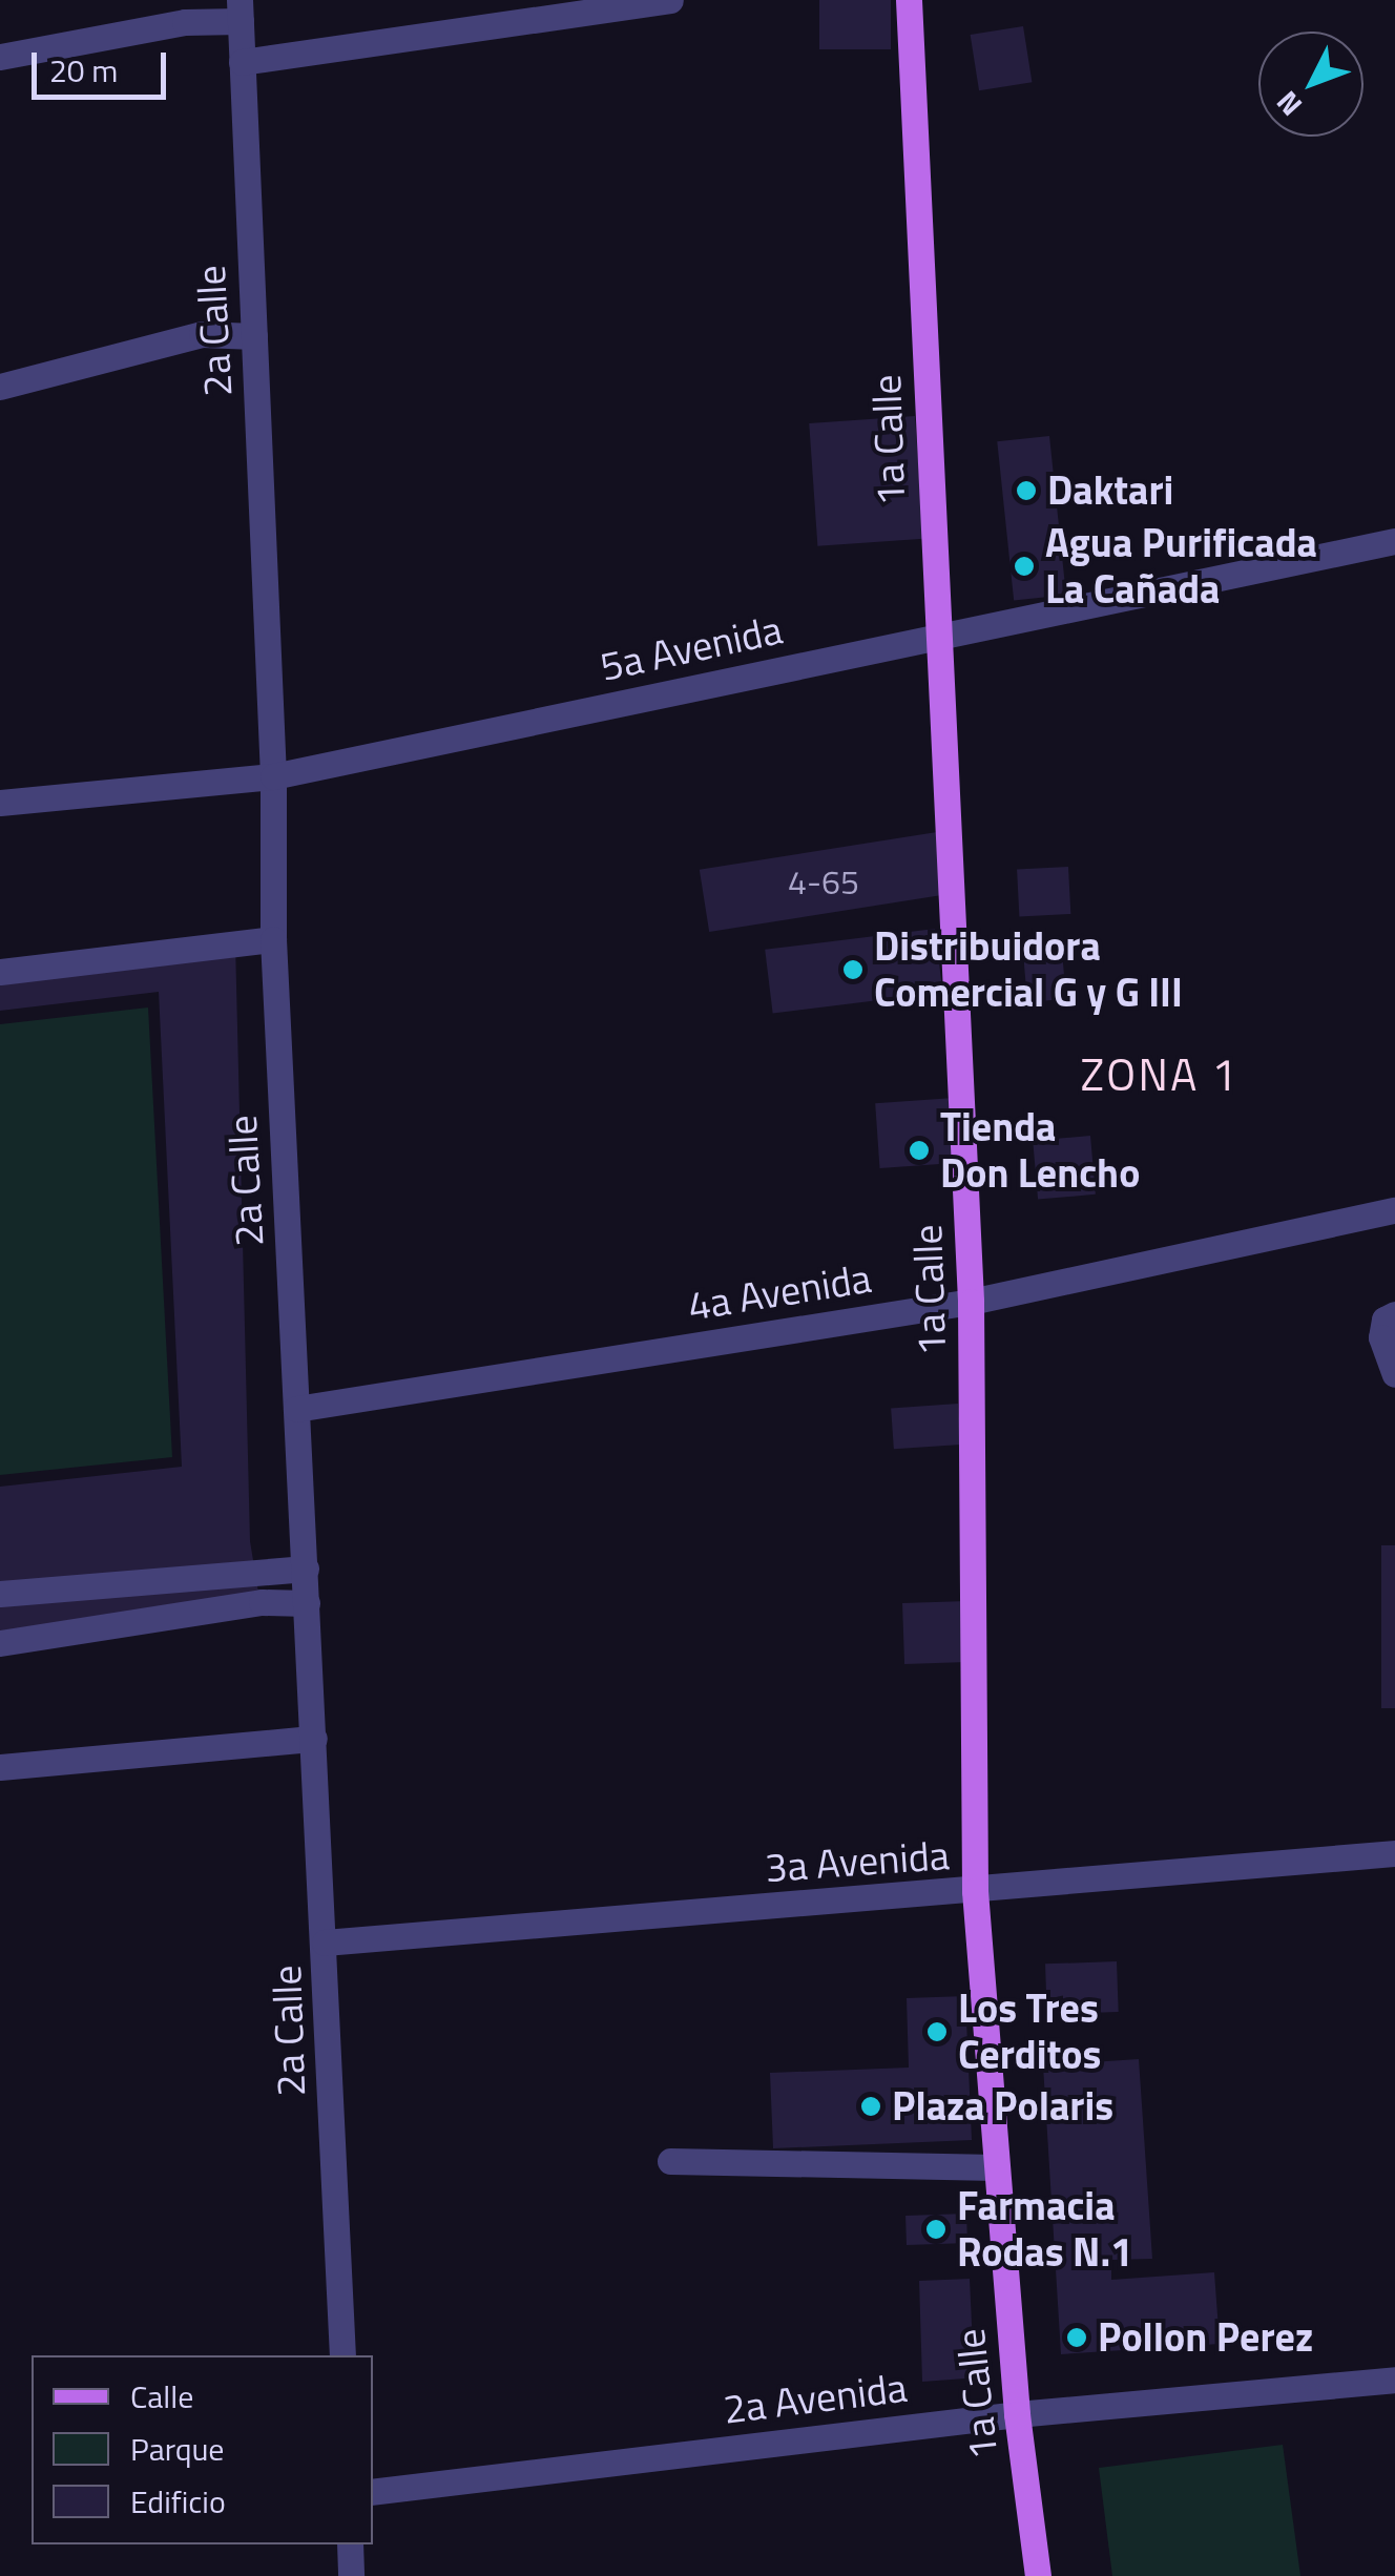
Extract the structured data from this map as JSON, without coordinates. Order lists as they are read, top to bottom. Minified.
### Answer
{"streets":{"main road":["1a Calle"],"street":["2a Calle","5a Avenida","4a Avenida","3a Avenida","2a Avenida"]},"crossings":[["2a Calle","5a Avenida"],["2a Calle","4a Avenida"],["2a Calle","3a Avenida"],["1a Calle","5a Avenida"],["1a Calle","4a Avenida"],["1a Calle","3a Avenida"],["1a Calle","2a Avenida"]],"districts":["ZONA 1"],"places":["Daktari","Agua Purificada La Cañada","Distribuidora Comercial G y G III","Tienda Don Lencho","Los Tres Cerditos","Plaza Polaris","Farmacia Rodas N.1","Pollon Perez"],"house_numbers":["4-65"],"legend":["Calle","Parque","Edificio"],"scale_bar":"20 m","north":"bottom left"}
